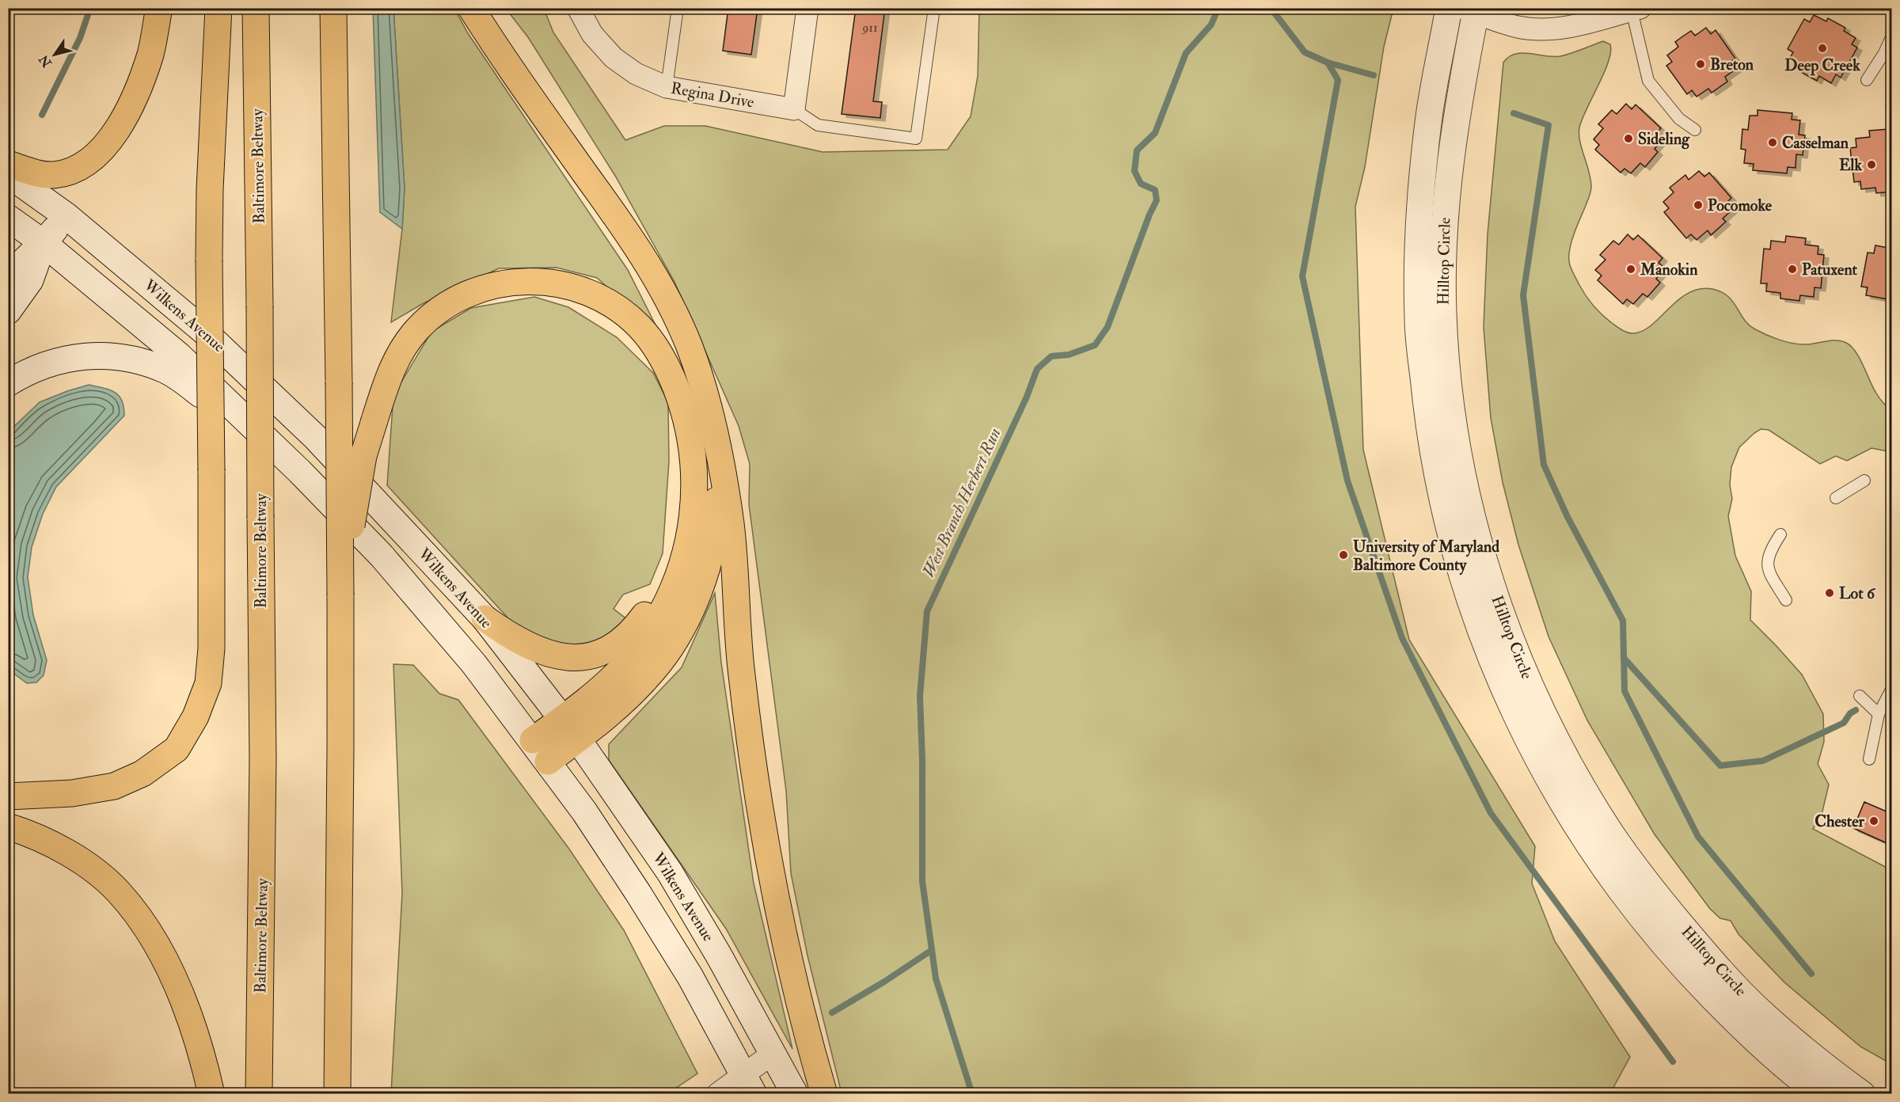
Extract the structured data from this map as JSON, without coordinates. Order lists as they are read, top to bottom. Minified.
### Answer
{"streets":{"highway":["Baltimore Beltway"],"main road":["Hilltop Circle","Wilkens Avenue"],"street":["Regina Drive"]},"water":["West Branch Herbert Run"],"places":["Deep Creek","Breton","Sideling","Casselman","Elk","Pocomoke","Manokin","Patuxent","University of Maryland Baltimore County","Lot 6","Chester"],"house_numbers":["911"],"north":"bottom left"}
